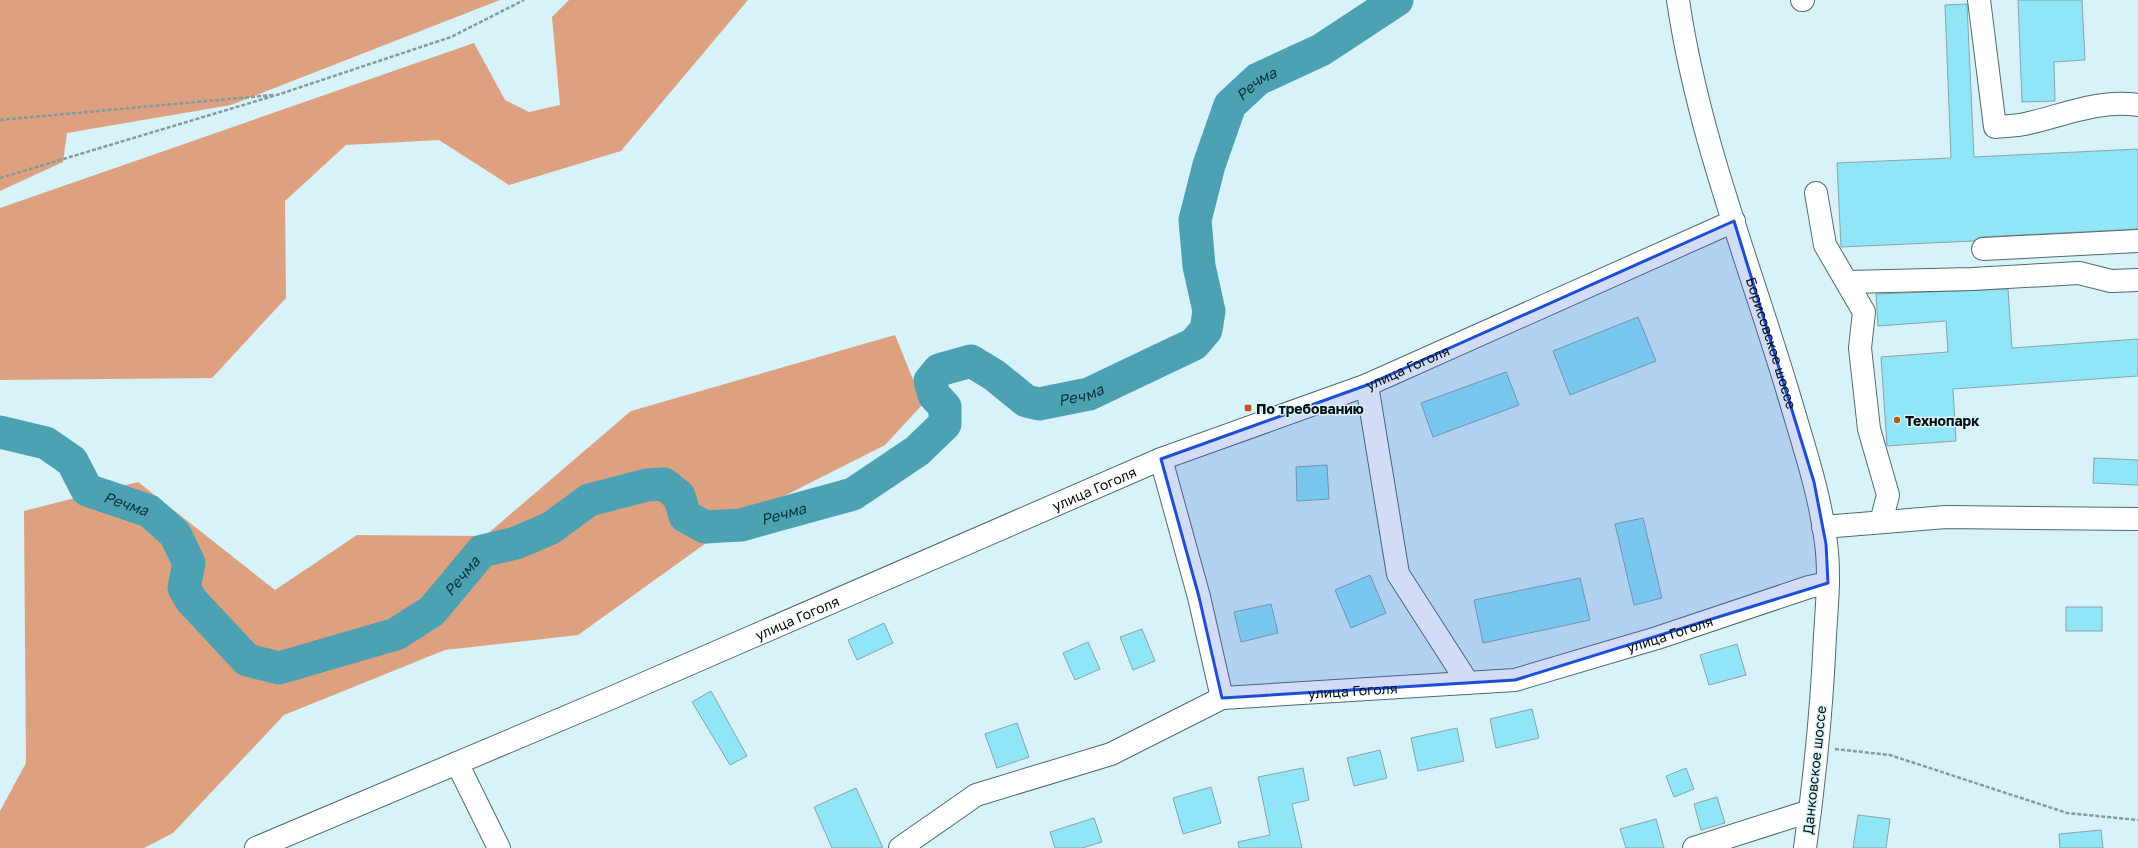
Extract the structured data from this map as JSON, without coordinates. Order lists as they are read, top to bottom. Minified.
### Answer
{"streets":{"street":["Борисовское шоссе","улица Гоголя","Данковское шоссе"]},"crossings":[["Борисовское шоссе","улица Гоголя"],["Борисовское шоссе","Данковское шоссе"]],"water":["Речма"],"places":{"transit":["По требованию"],"other":["Технопарк"]}}
